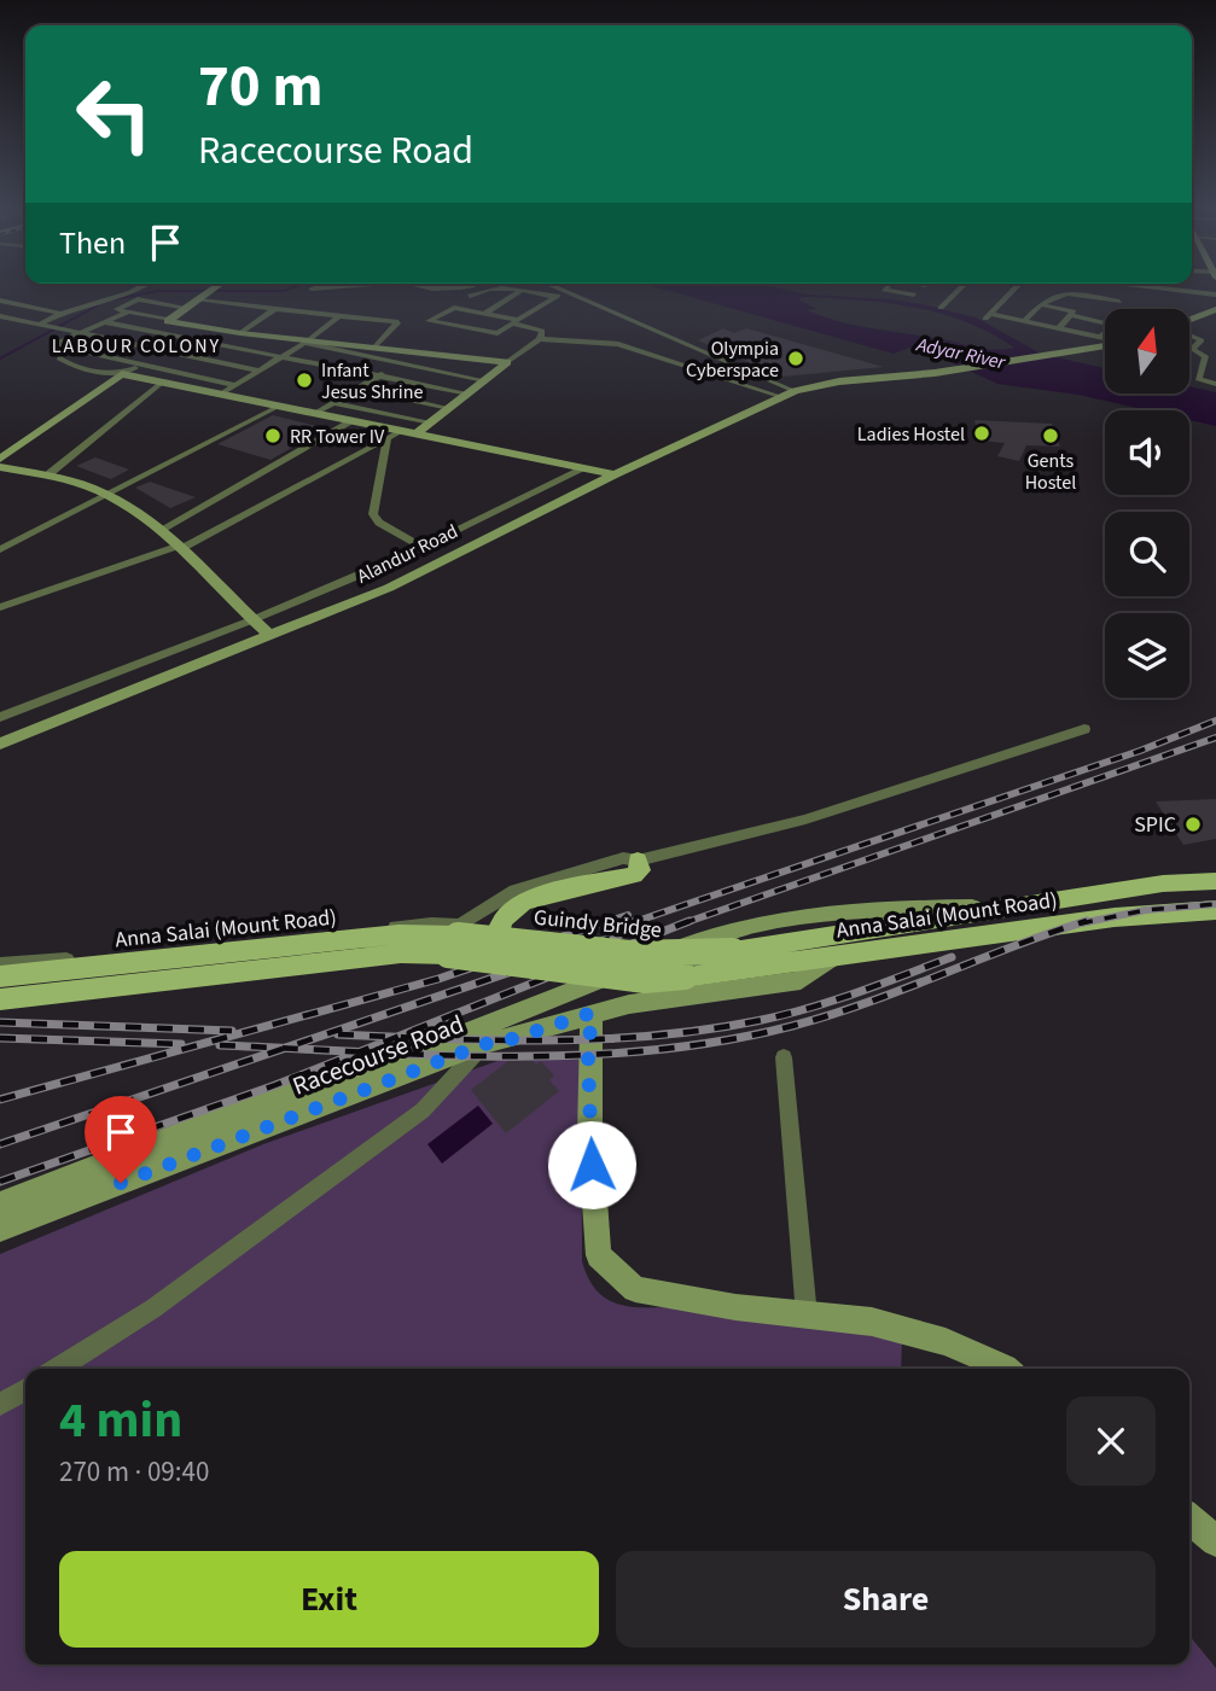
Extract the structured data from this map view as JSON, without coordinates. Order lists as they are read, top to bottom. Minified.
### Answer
{"streets":{"main road":["Alandur Road","Anna Salai (Mount Road)","Guindy Bridge","Racecourse Road"]},"crossings":[["Anna Salai (Mount Road)","Guindy Bridge"],["Anna Salai (Mount Road)","Racecourse Road"]],"districts":["LABOUR COLONY"],"water":["Adyar River"],"places":["Olympia Cyberspace","Infant Jesus Shrine","Ladies Hostel","RR Tower IV","Gents Hostel","SPIC"],"north":"top","page":{"turn":["70 m","Racecourse Road"],"then":"Then","heading":["4 min","270 m · 09:40"],"buttons":["Exit","Share"]}}
